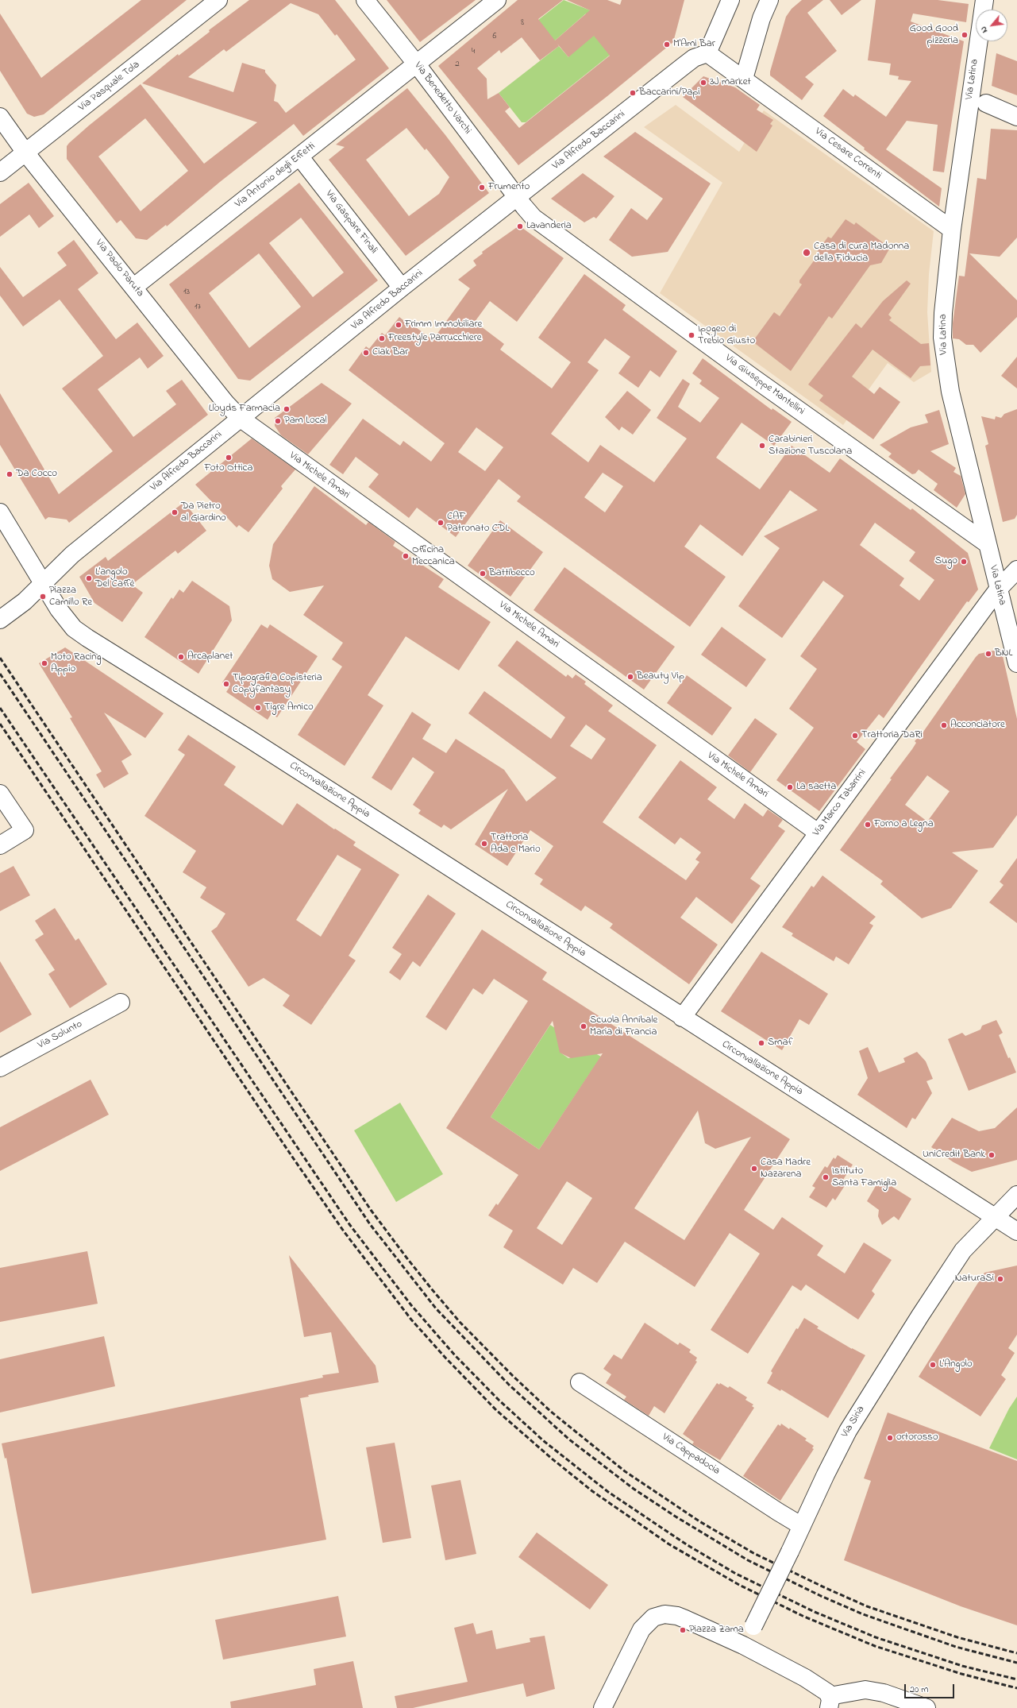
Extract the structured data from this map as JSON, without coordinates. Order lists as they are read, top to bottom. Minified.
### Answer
{"streets":{"street":["Via Latina","Via Pasquale Tola","Via Benedetto Varchi","Via Alfredo Baccarini","Via Cesare Correnti","Via Antonio degli Effetti","Via Gaspare Finali","Via Paolo Paruta","Via Giuseppe Mantellini","Via Michele Amari","Circonvallazione Appia","Via Marco Tabarrini","Via Solunto","Via Siria","Via Cappadocia"]},"crossings":[["Via Latina","Via Cesare Correnti"],["Via Latina","Via Giuseppe Mantellini"],["Via Latina","Via Marco Tabarrini"],["Via Pasquale Tola","Via Paolo Paruta"],["Via Benedetto Varchi","Via Alfredo Baccarini"],["Via Benedetto Varchi","Via Antonio degli Effetti"],["Via Benedetto Varchi","Via Giuseppe Mantellini"],["Via Alfredo Baccarini","Via Cesare Correnti"],["Via Alfredo Baccarini","Via Gaspare Finali"],["Via Alfredo Baccarini","Via Paolo Paruta"],["Via Alfredo Baccarini","Via Giuseppe Mantellini"],["Via Alfredo Baccarini","Via Michele Amari"],["Via Alfredo Baccarini","Circonvallazione Appia"],["Via Antonio degli Effetti","Via Gaspare Finali"],["Via Antonio degli Effetti","Via Paolo Paruta"],["Via Paolo Paruta","Via Michele Amari"],["Via Michele Amari","Via Marco Tabarrini"],["Circonvallazione Appia","Via Marco Tabarrini"],["Circonvallazione Appia","Via Siria"],["Via Siria","Via Cappadocia"]],"places":["Good Good pizzeria","M'Ami Bar","3J market","Baccarini/Papi","Frumento","Lavanderia","Casa di cura Madonna della Fiducia","Frimm Immobiliare","Ipogeo di Trebio Giusto","Freestyle Parrucchiere","Ciak Bar","Lloyds Farmacia","Pam Local","Carabinieri Stazione Tuscolana","Foto Ottica","Da Cocco","Da Pietro al Giardino","CAF Patronato CDL","Officina Meccanica","Sugo","Battibecco","L'angolo Del Caffè","Piazza Camillo Re","BNL","Arcaplanet","Moto Racing Appio","Beauty Vip","Tipografia Copisteria Copyfantasy","Tigre Amico","Acconciatore","Trattoria DaRì","La saetta","Forno a Legna","Trattoria Ada e Mario","Scuola Annibale Maria di Francia","Smaf","UniCredit Bank","Casa Madre Nazarena","Istituto Santa Famiglia","NaturaSì","L'Angolo","ortorosso","Piazza Zama"],"house_numbers":["8","6","4","2","13","17"],"scale_bar":"20 m","north":"bottom left"}
